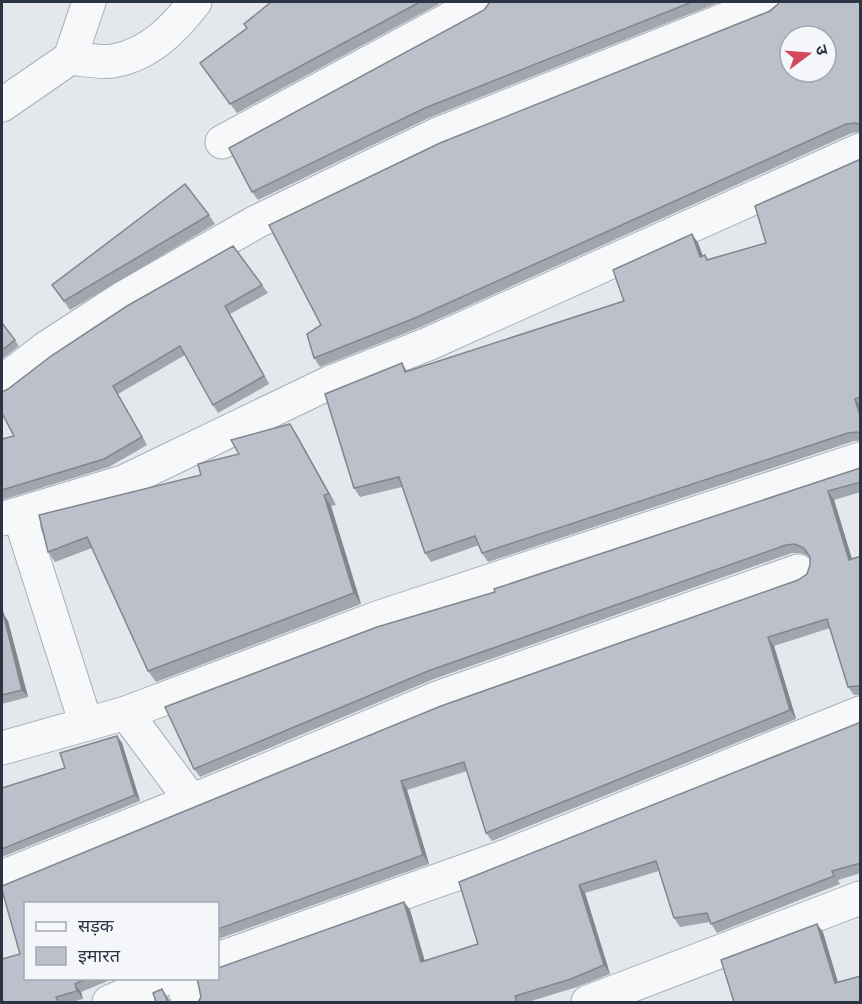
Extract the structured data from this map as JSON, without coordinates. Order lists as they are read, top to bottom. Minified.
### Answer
{"legend":["सड़क","इमारत"],"north":"right"}
